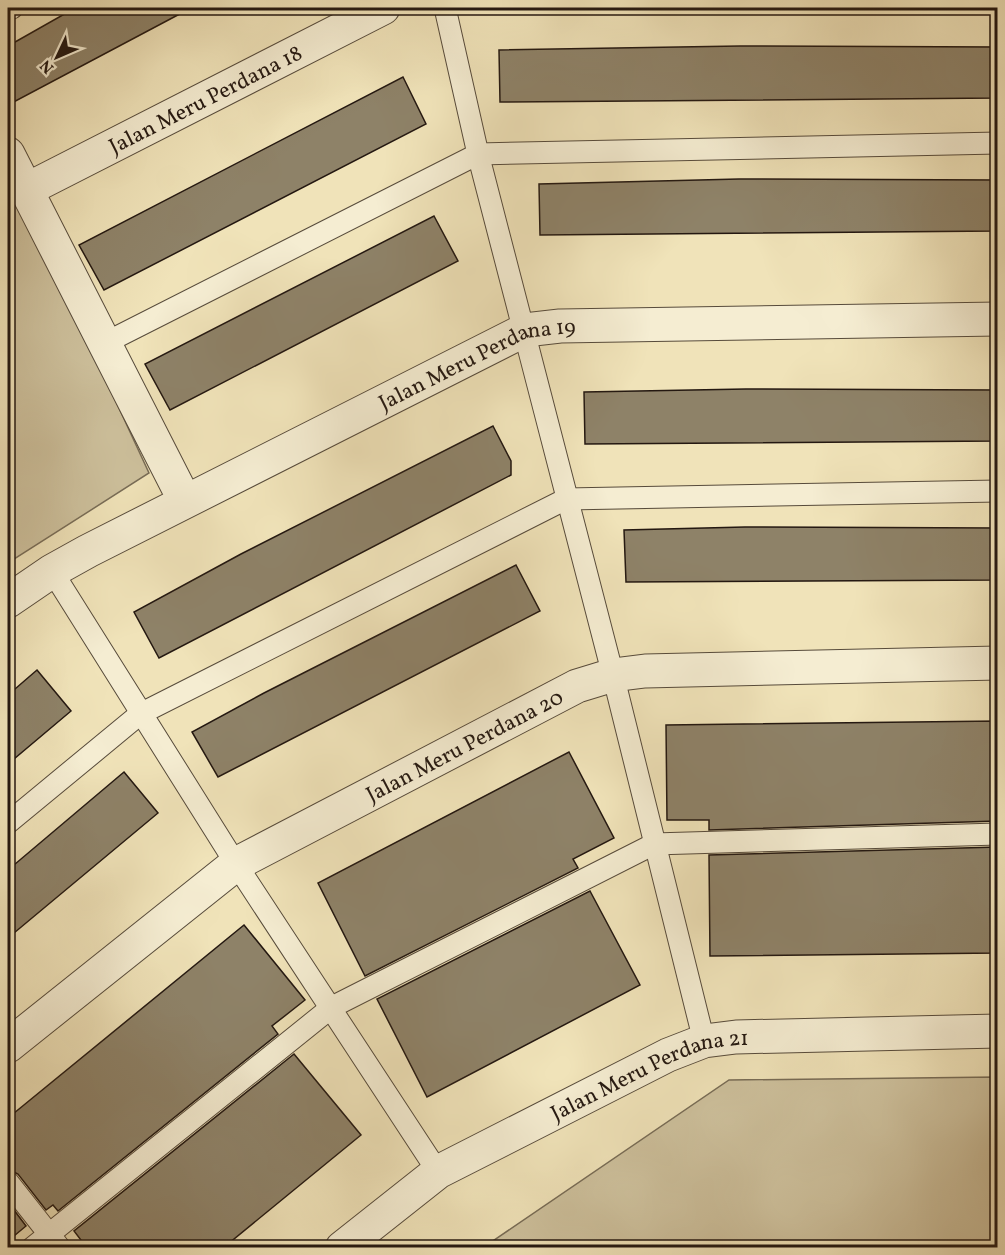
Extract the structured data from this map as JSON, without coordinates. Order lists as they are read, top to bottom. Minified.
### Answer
{"streets":{"street":["Jalan Meru Perdana 18","Jalan Meru Perdana 19","Jalan Meru Perdana 20","Jalan Meru Perdana 21"]},"north":"bottom left"}
